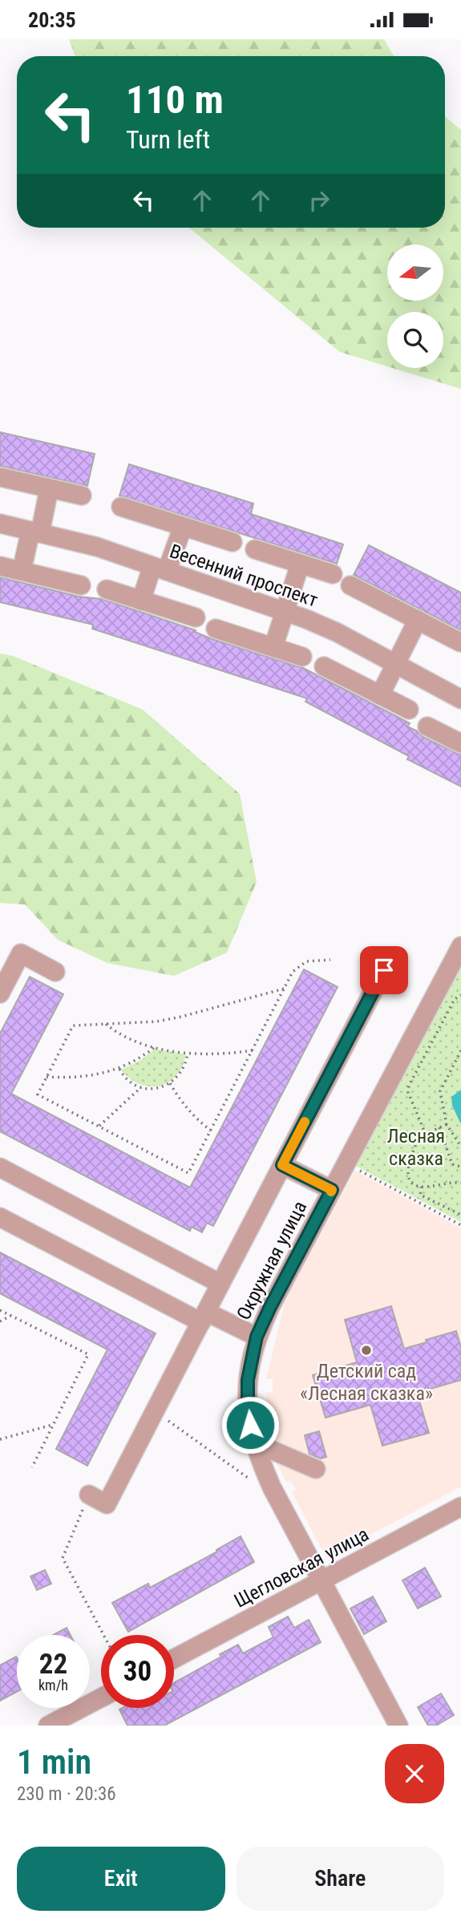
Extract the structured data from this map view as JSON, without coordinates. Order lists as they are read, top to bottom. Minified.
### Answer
{"streets":{"street":["Весенний проспект","Окружная улица","Щегловская улица"]},"crossings":[["Окружная улица","Щегловская улица"]],"parks":["Лесная сказка"],"places":["Детский сад «Лесная сказка»"],"north":"left","page":{"status":"20:35","turn":["110 m","Turn left"],"speed":"22 km/h","limit":"30","heading":["1 min","230 m · 20:36"],"buttons":["Exit","Share"]}}
